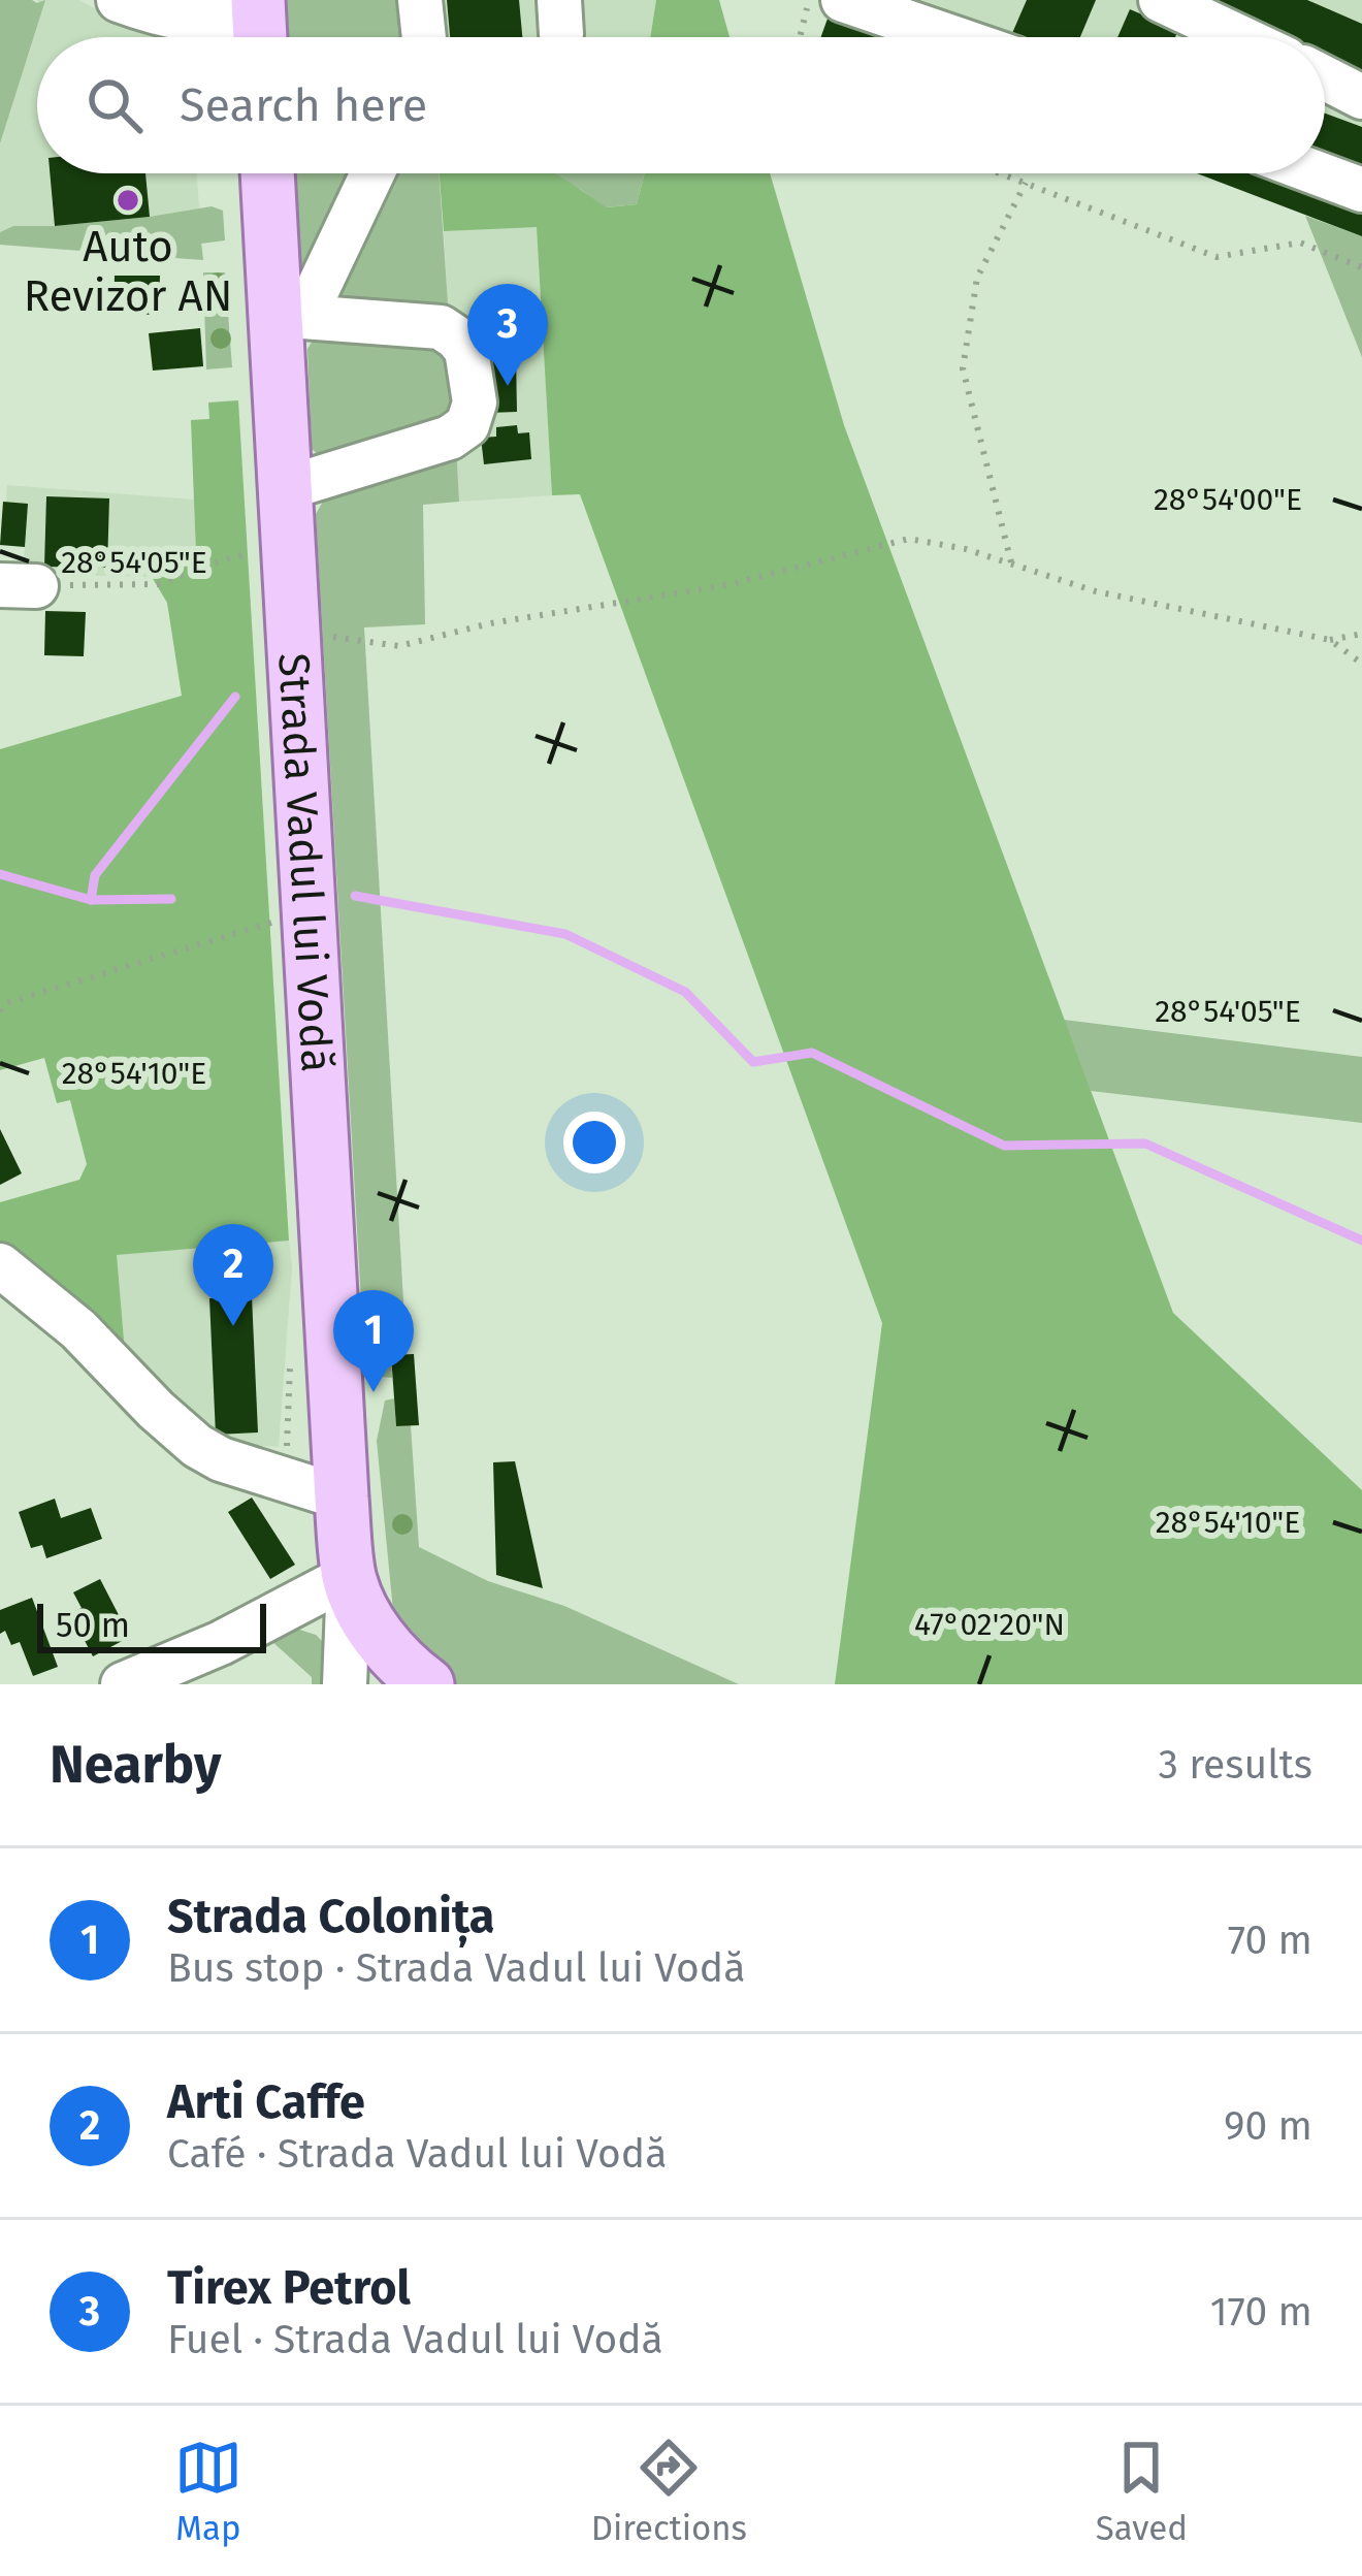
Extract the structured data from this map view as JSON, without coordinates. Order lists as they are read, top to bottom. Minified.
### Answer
{"streets":{"main road":["Strada Vadul lui Vodă"]},"places":["Auto Revizor AN"],"scale_bar":"50 m","page":{"search":"Search here","pins":["3","2","1"],"scale":"50 m","heading":["Nearby","3 results"],"list":[{"mark":"1","name":"Strada Colonița","note":"Bus stop · Strada Vadul lui Vodă","value":"70 m"},{"mark":"2","name":"Arti Caffe","note":"Café · Strada Vadul lui Vodă","value":"90 m"},{"mark":"3","name":"Tirex Petrol","note":"Fuel · Strada Vadul lui Vodă","value":"170 m"}],"nav":["Map","Directions","Saved"]},"coordinates":["28°54'00\"E","28°54'05\"E","28°54'10\"E","47°02'20\"N"]}
